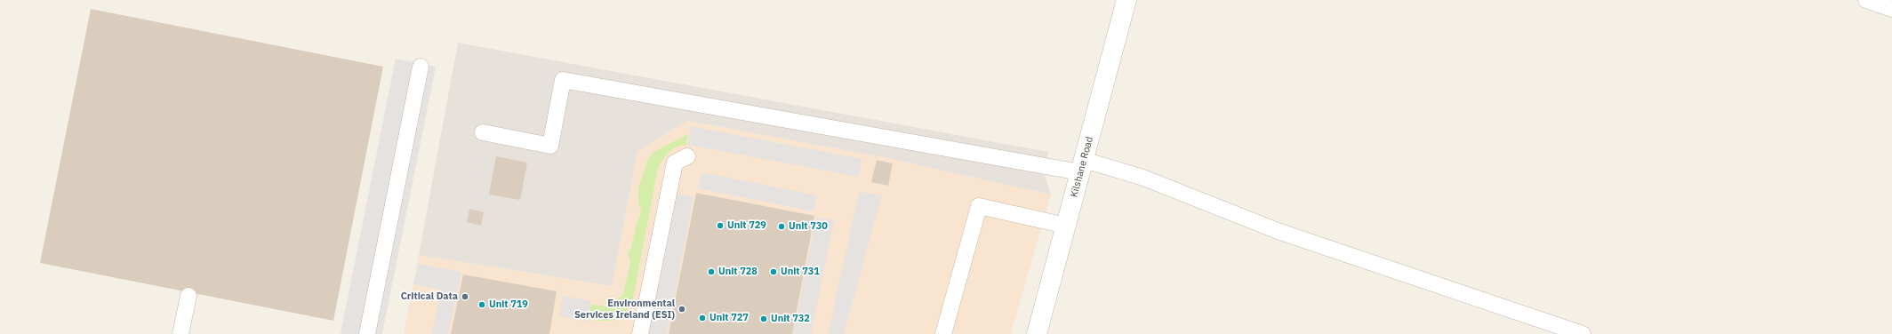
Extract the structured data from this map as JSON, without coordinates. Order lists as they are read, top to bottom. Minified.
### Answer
{"streets":{"street":["Kilshane Road"]},"places":["Unit 729","Unit 730","Unit 728","Unit 731","Critical Data","Unit 719","Environmental Services Ireland (ESI)","Unit 727","Unit 732"]}
